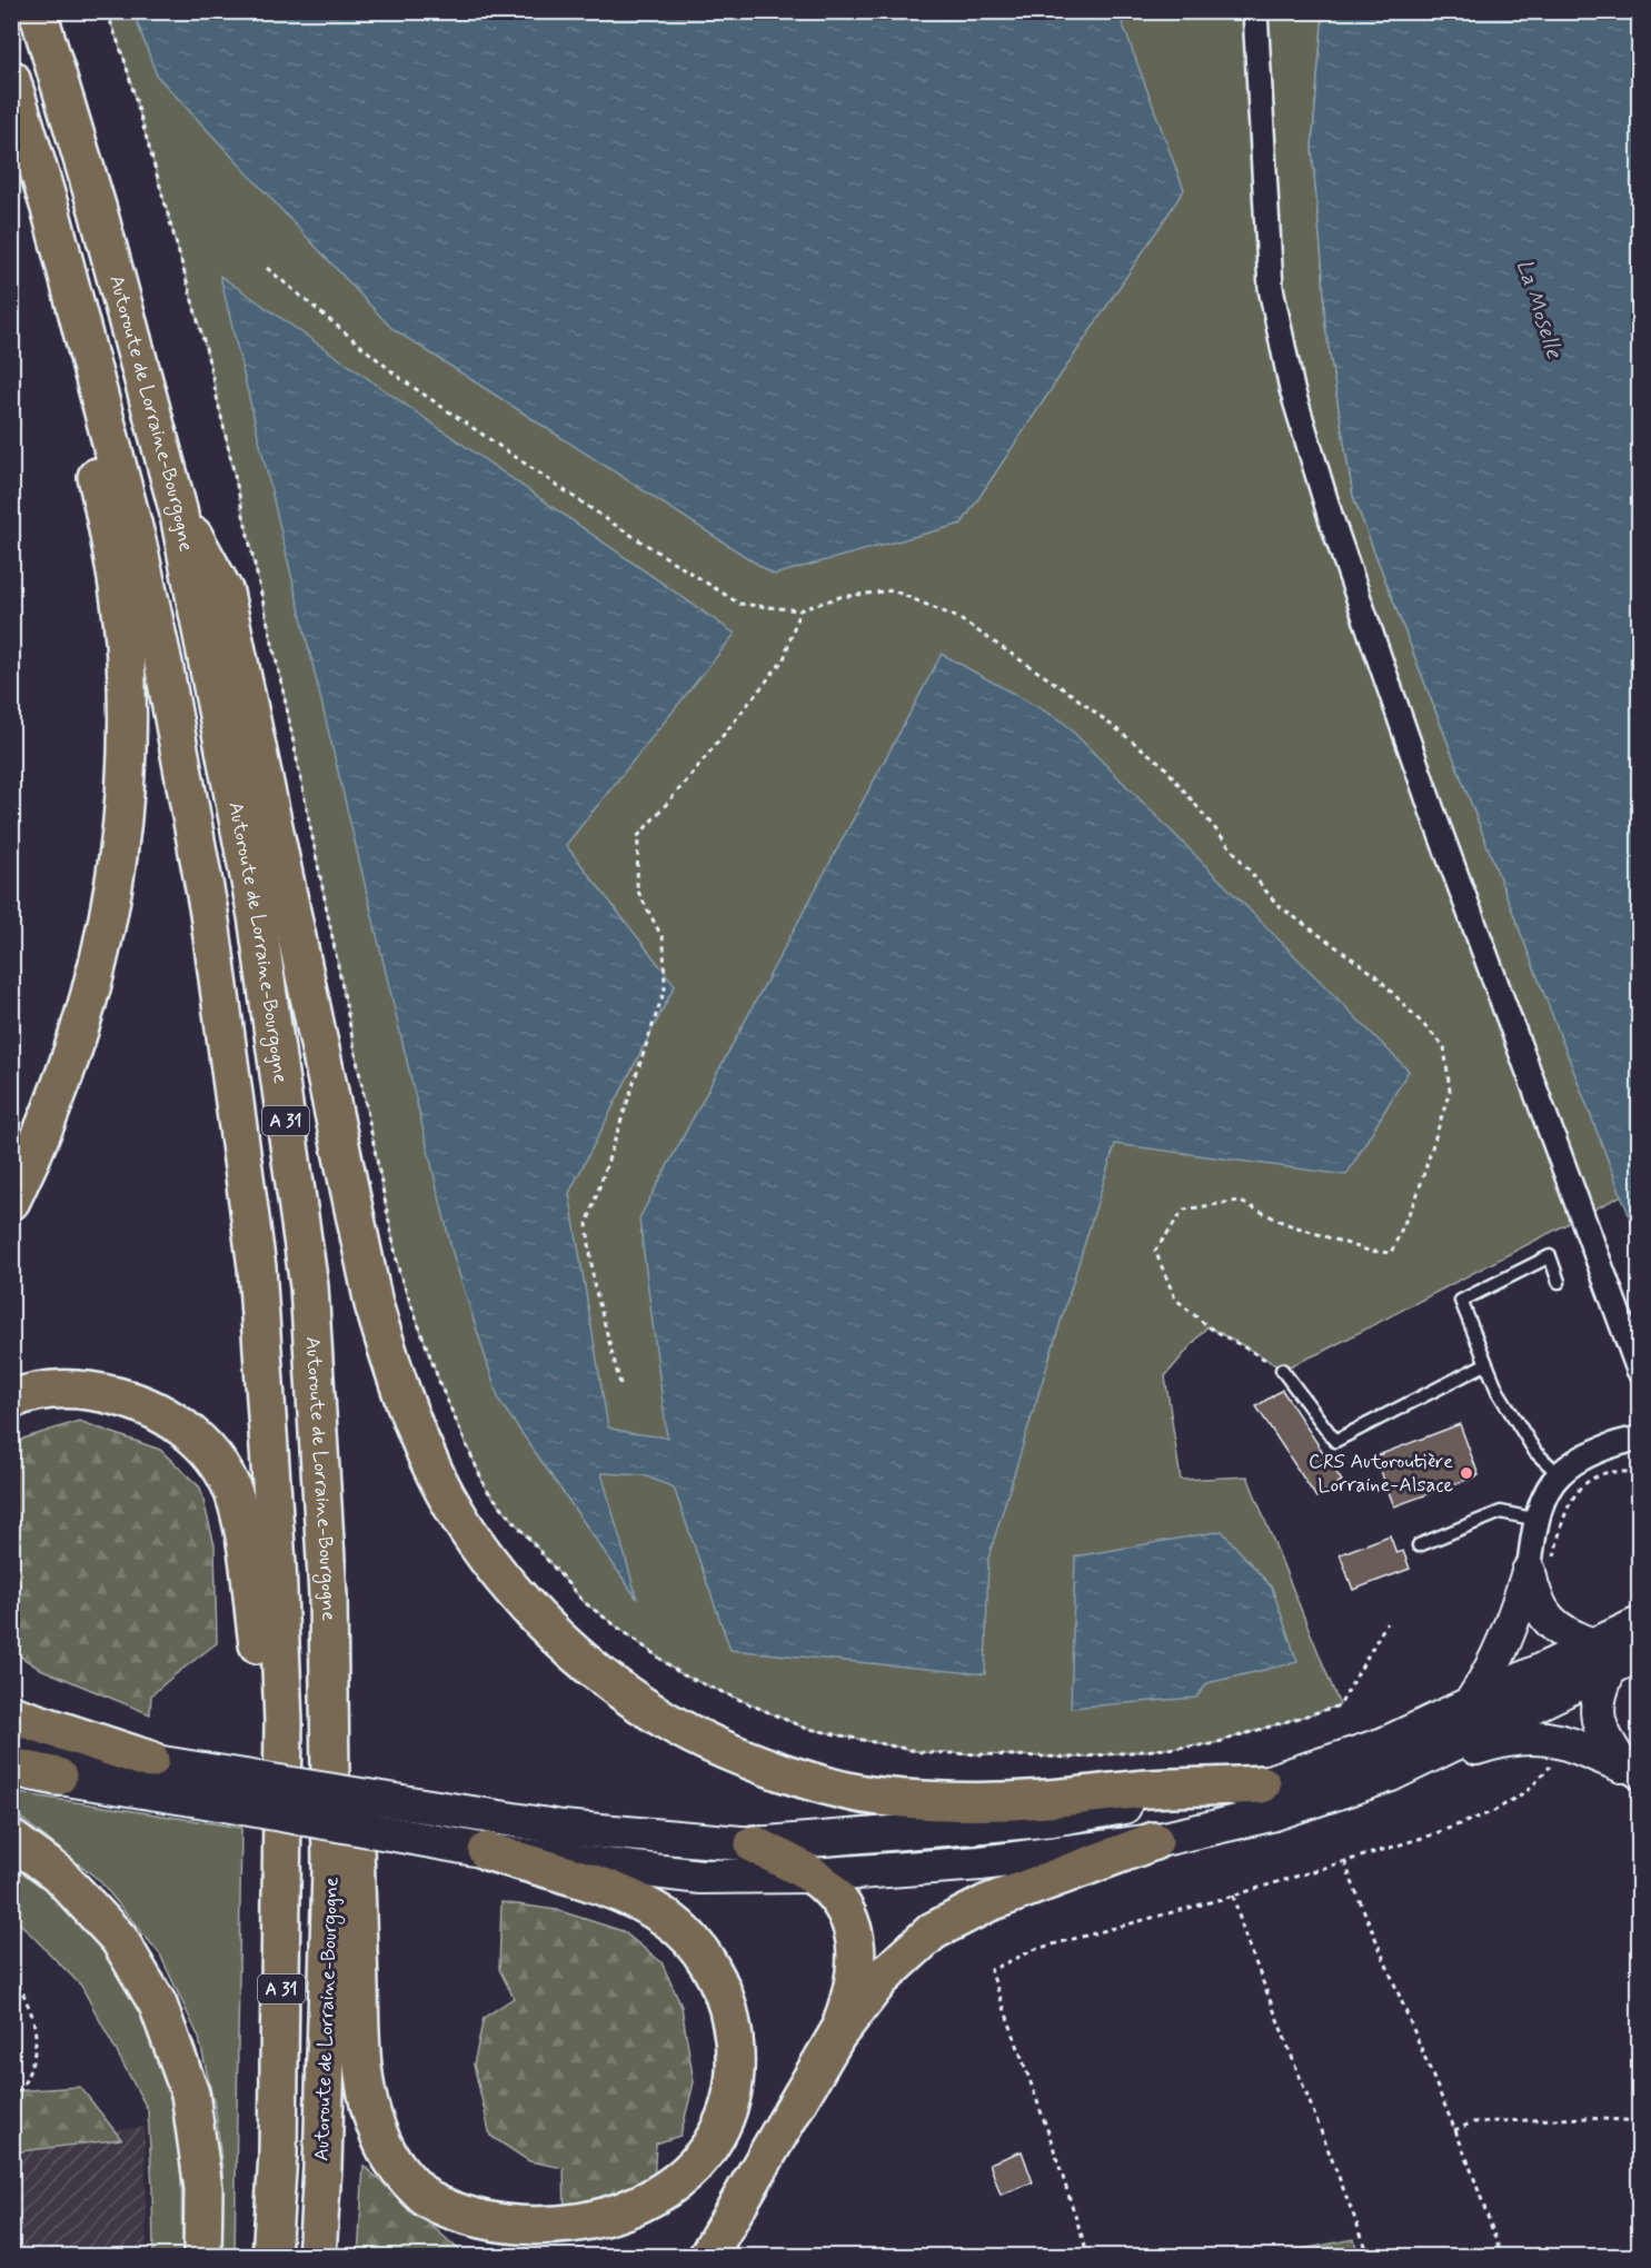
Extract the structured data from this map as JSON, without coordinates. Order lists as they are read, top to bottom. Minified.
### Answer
{"streets":{"highway":["Autoroute de Lorraine-Bourgogne","A 31"]},"water":["La Moselle"],"places":["CRS Autoroutière Lorraine-Alsace"]}
